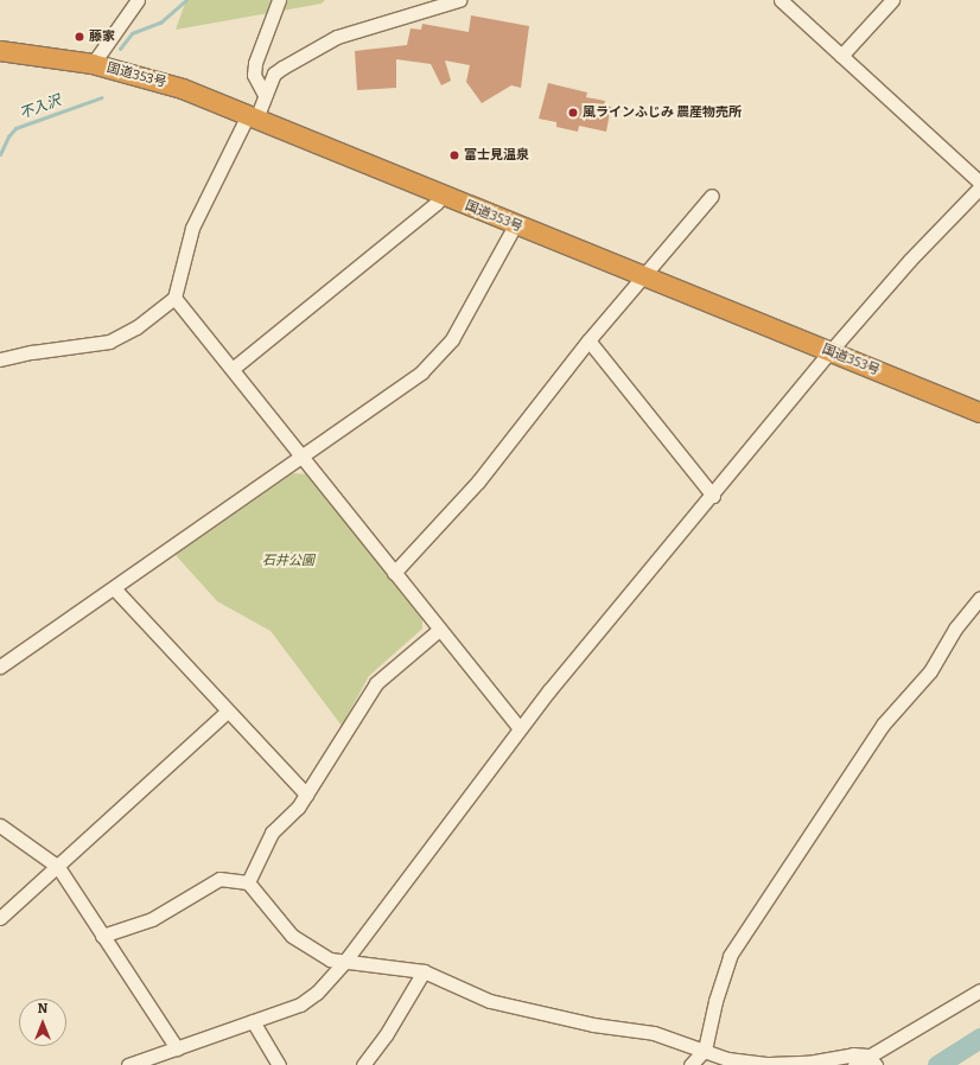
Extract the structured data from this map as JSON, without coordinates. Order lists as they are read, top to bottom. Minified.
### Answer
{"streets":{"highway":["国道353号"]},"water":["不入沢"],"parks":["石井公園"],"places":["藤家","風ラインふじみ 農産物売所","富士見温泉"],"north":"top"}
